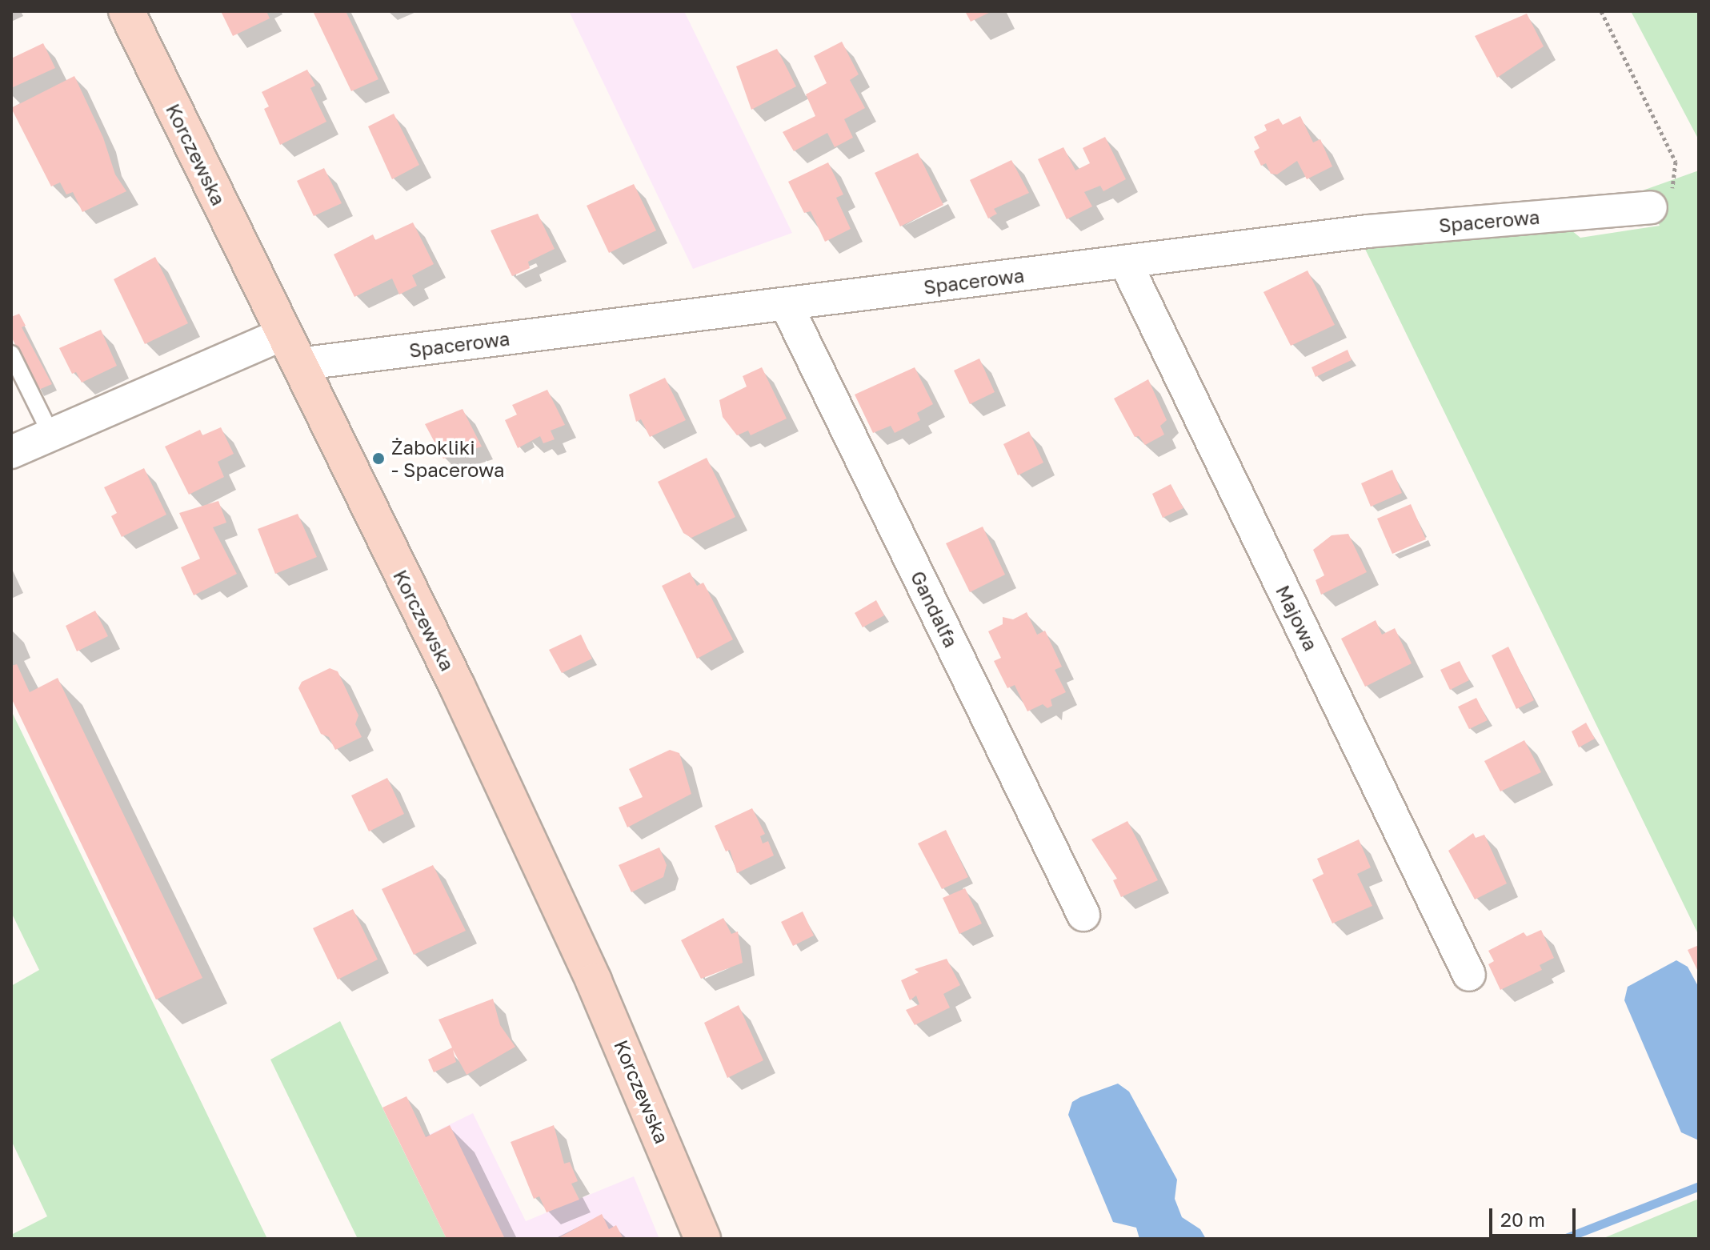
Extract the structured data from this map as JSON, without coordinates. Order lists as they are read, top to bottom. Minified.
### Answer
{"streets":{"street":["Korczewska","Spacerowa","Gandalfa","Majowa"]},"crossings":[["Korczewska","Spacerowa"],["Spacerowa","Gandalfa"],["Spacerowa","Majowa"]],"places":["Żabokliki - Spacerowa"],"scale_bar":"20 m"}
